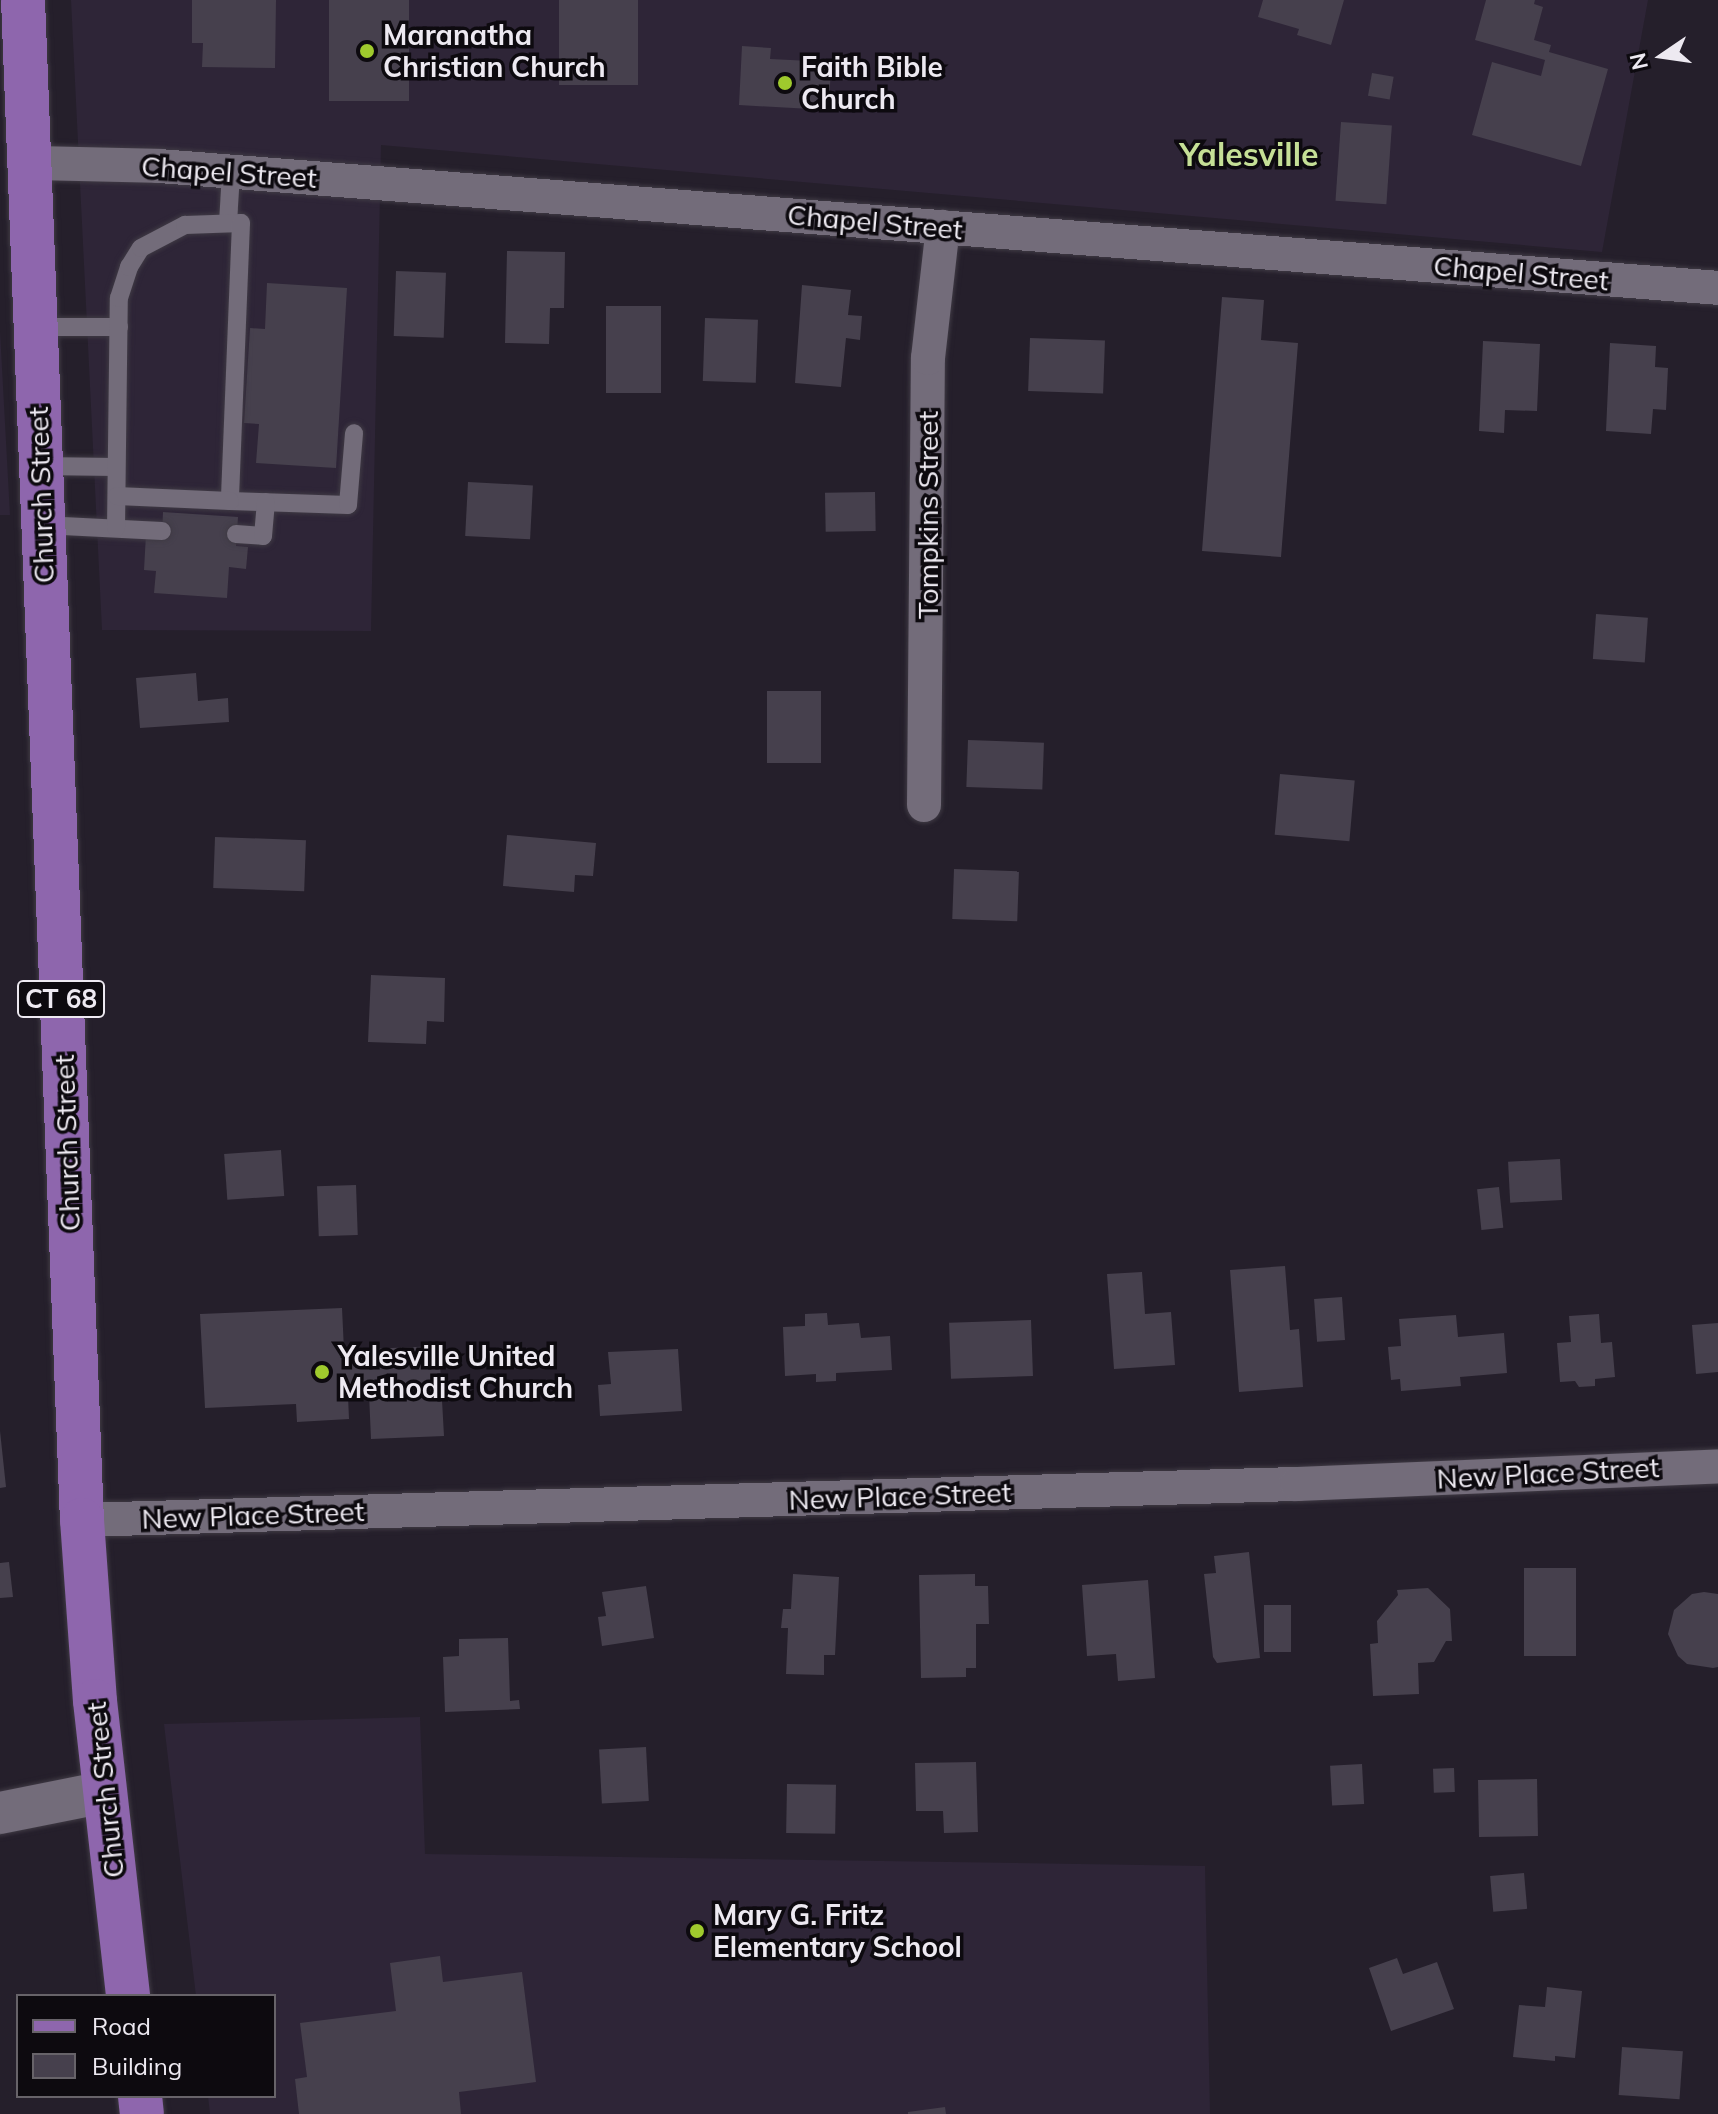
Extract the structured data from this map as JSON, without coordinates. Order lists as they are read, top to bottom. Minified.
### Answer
{"streets":{"main road":["Church Street","CT 68"],"street":["Chapel Street","Tompkins Street","New Place Street"]},"crossings":[["Chapel Street","Church Street"],["Chapel Street","Tompkins Street"],["Church Street","New Place Street"]],"districts":["Yalesville"],"places":["Maranatha Christian Church","Faith Bible Church","Yalesville United Methodist Church","Mary G. Fritz Elementary School"],"legend":["Road","Building"],"north":"left"}
